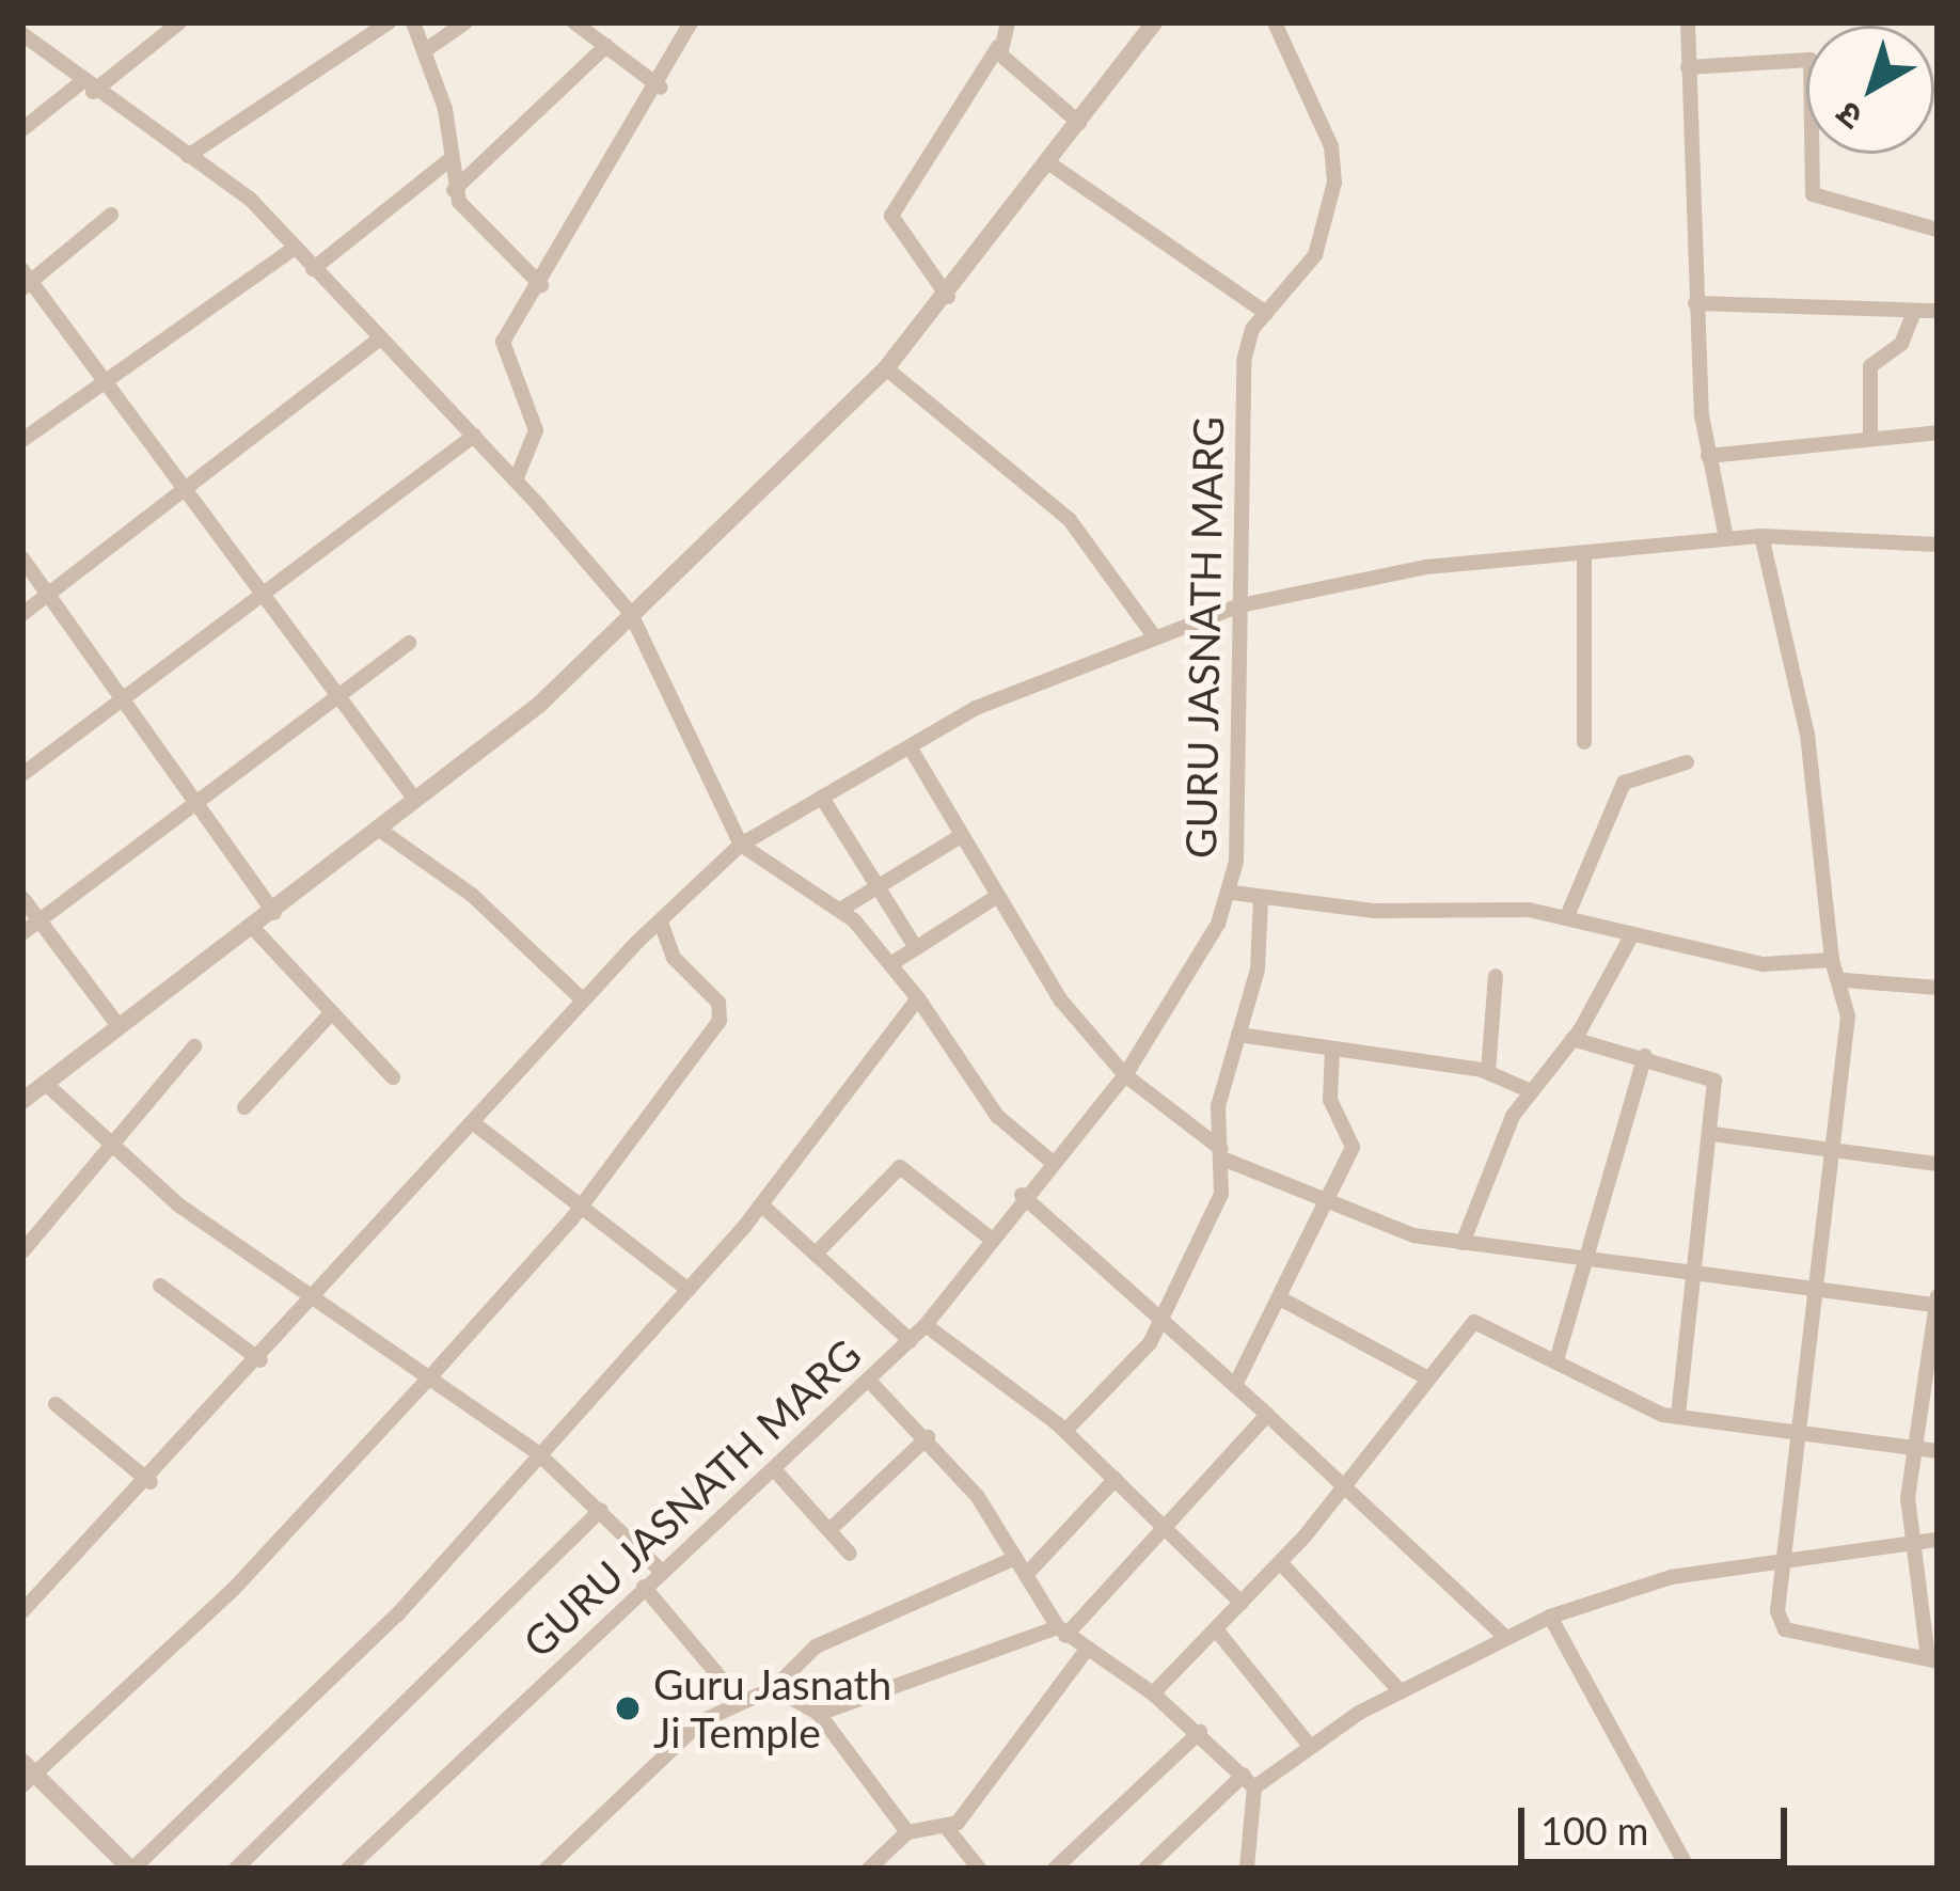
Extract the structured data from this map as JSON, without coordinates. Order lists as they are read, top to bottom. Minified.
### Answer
{"streets":{"street":["GURU JASNATH MARG"]},"places":["Guru Jasnath Ji Temple"],"scale_bar":"100 m","north":"bottom left"}
